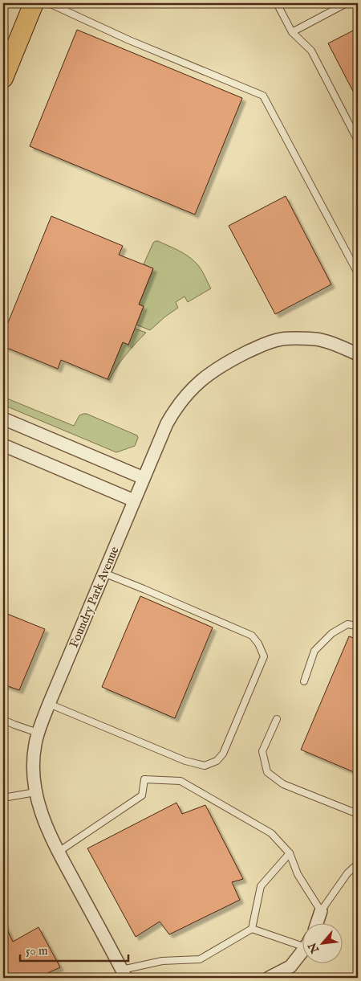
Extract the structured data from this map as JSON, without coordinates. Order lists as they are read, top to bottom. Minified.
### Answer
{"streets":{"street":["Foundry Park Avenue"]},"scale_bar":"50 m","north":"bottom left"}
